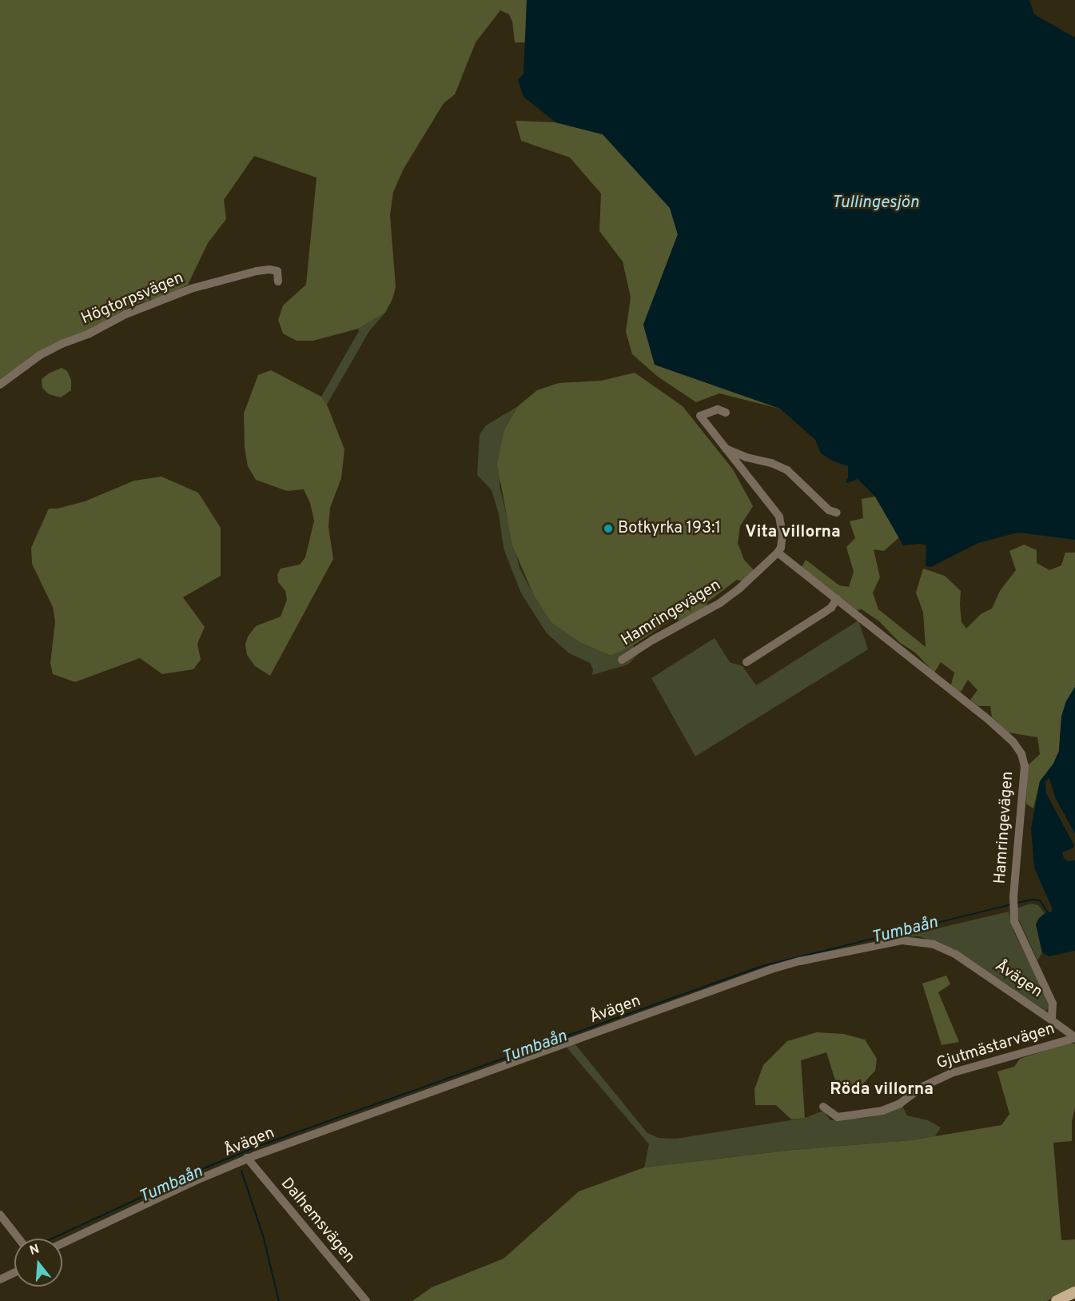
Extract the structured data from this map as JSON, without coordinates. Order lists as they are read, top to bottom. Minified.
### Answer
{"streets":{"street":["Högtorpsvägen","Hamringevägen","Åvägen","Gjutmästarvägen","Dalhemsvägen"]},"crossings":[["Hamringevägen","Åvägen"],["Åvägen","Dalhemsvägen"]],"districts":["Vita villorna","Röda villorna"],"water":["Tullingesjön","Tumbaån"],"places":["Botkyrka 193:1"],"north":"top"}
